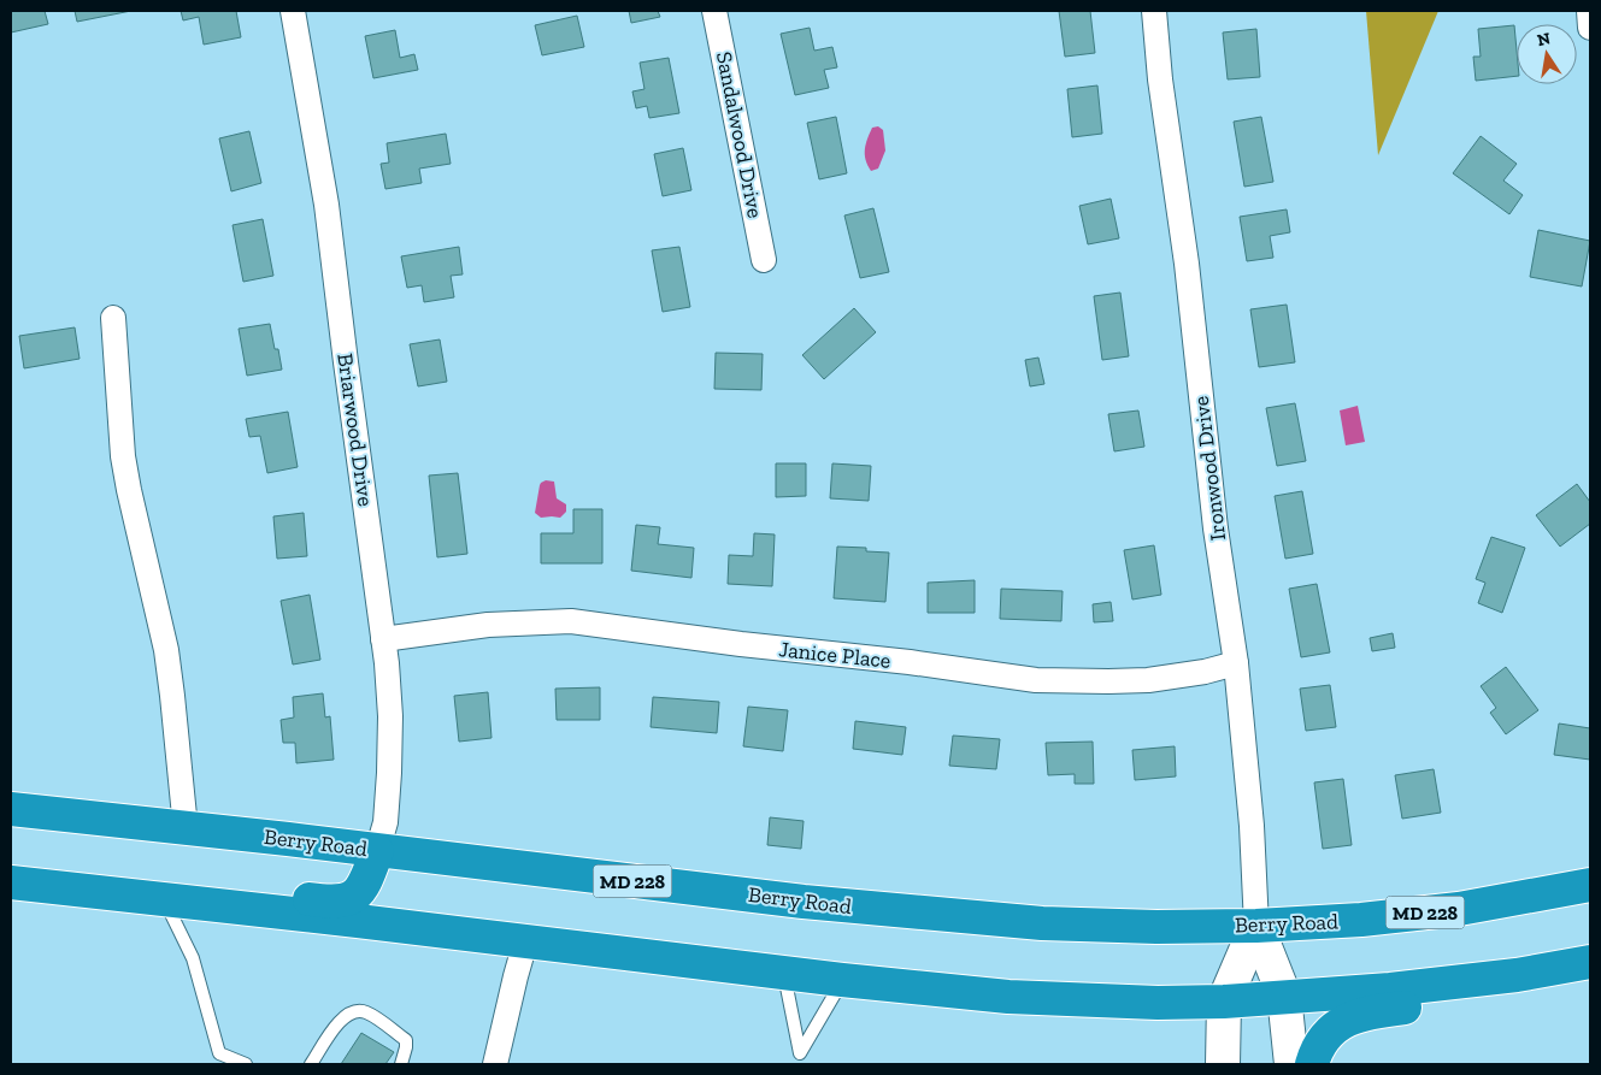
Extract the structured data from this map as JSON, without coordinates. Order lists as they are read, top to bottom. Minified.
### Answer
{"streets":{"highway":["Berry Road","MD 228"],"street":["Sandalwood Drive","Briarwood Drive","Ironwood Drive","Janice Place"]},"crossings":[["Briarwood Drive","Janice Place"],["Briarwood Drive","Berry Road"],["Ironwood Drive","Janice Place"],["Ironwood Drive","Berry Road"]],"north":"top"}
